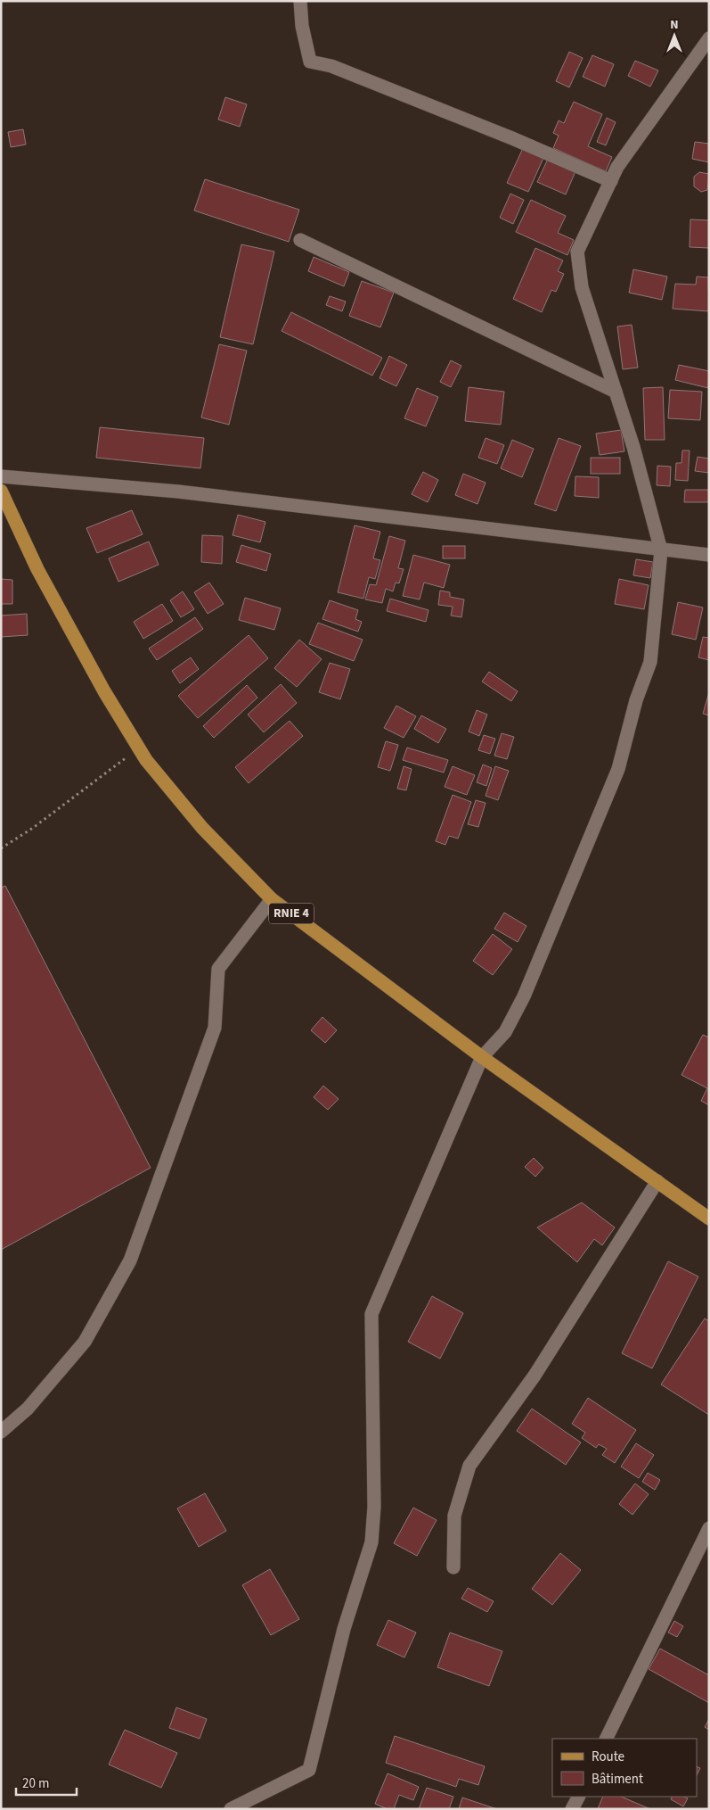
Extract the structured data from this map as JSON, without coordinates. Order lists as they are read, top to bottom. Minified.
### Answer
{"streets":{"main road":["RNIE 4"]},"legend":["Route","Bâtiment"],"scale_bar":"20 m","north":"top"}
